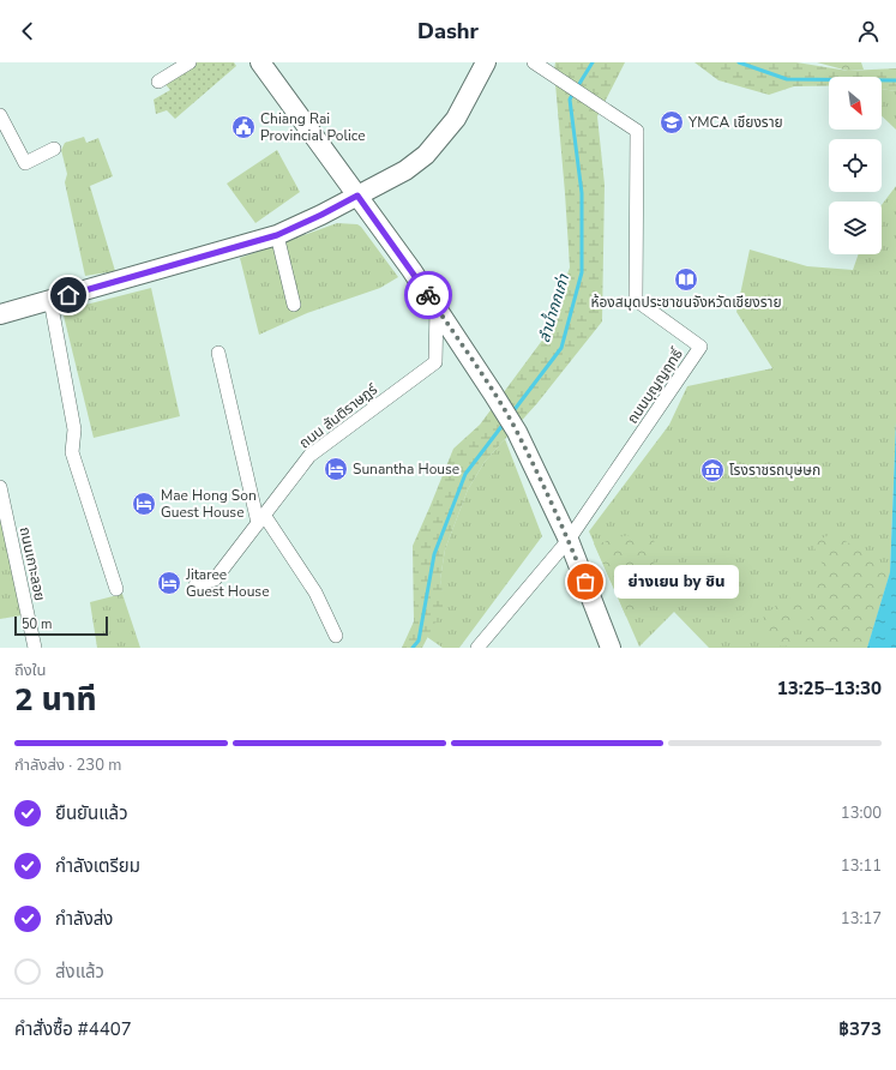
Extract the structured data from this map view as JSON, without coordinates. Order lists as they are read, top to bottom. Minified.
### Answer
{"streets":{"street":["ถนนบุญญฤทธิ์","ถนน สันติราษฎร์","ถนนเกาะลอย"]},"water":["ลำน้ำกกเก่า"],"places":{"school or university":["YMCA เชียงราย"],"public building":["Chiang Rai Provincial Police"],"library":["ห้องสมุดประชาชนจังหวัดเชียงราย"],"hotel":["Sunantha House","Mae Hong Son Guest House","Jitaree Guest House"],"museum":["โรงราชรถบุษษก"],"other":["ย่างเยน by ชิน"]},"scale_bar":"50 m","north":"bottom right","page":{"header":"Dashr","bubble":"ย่างเยน by ชิน","scale":"50 m","heading":["2 นาที","ถึงใน","13:25–13:30"],"panel":["คำสั่งซื้อ #4407","฿373"],"bar":"กำลังส่ง · 230 m","list":[["ยืนยันแล้ว","13:00"],["กำลังเตรียม","13:11"],["กำลังส่ง","13:17"],"ส่งแล้ว"]}}
